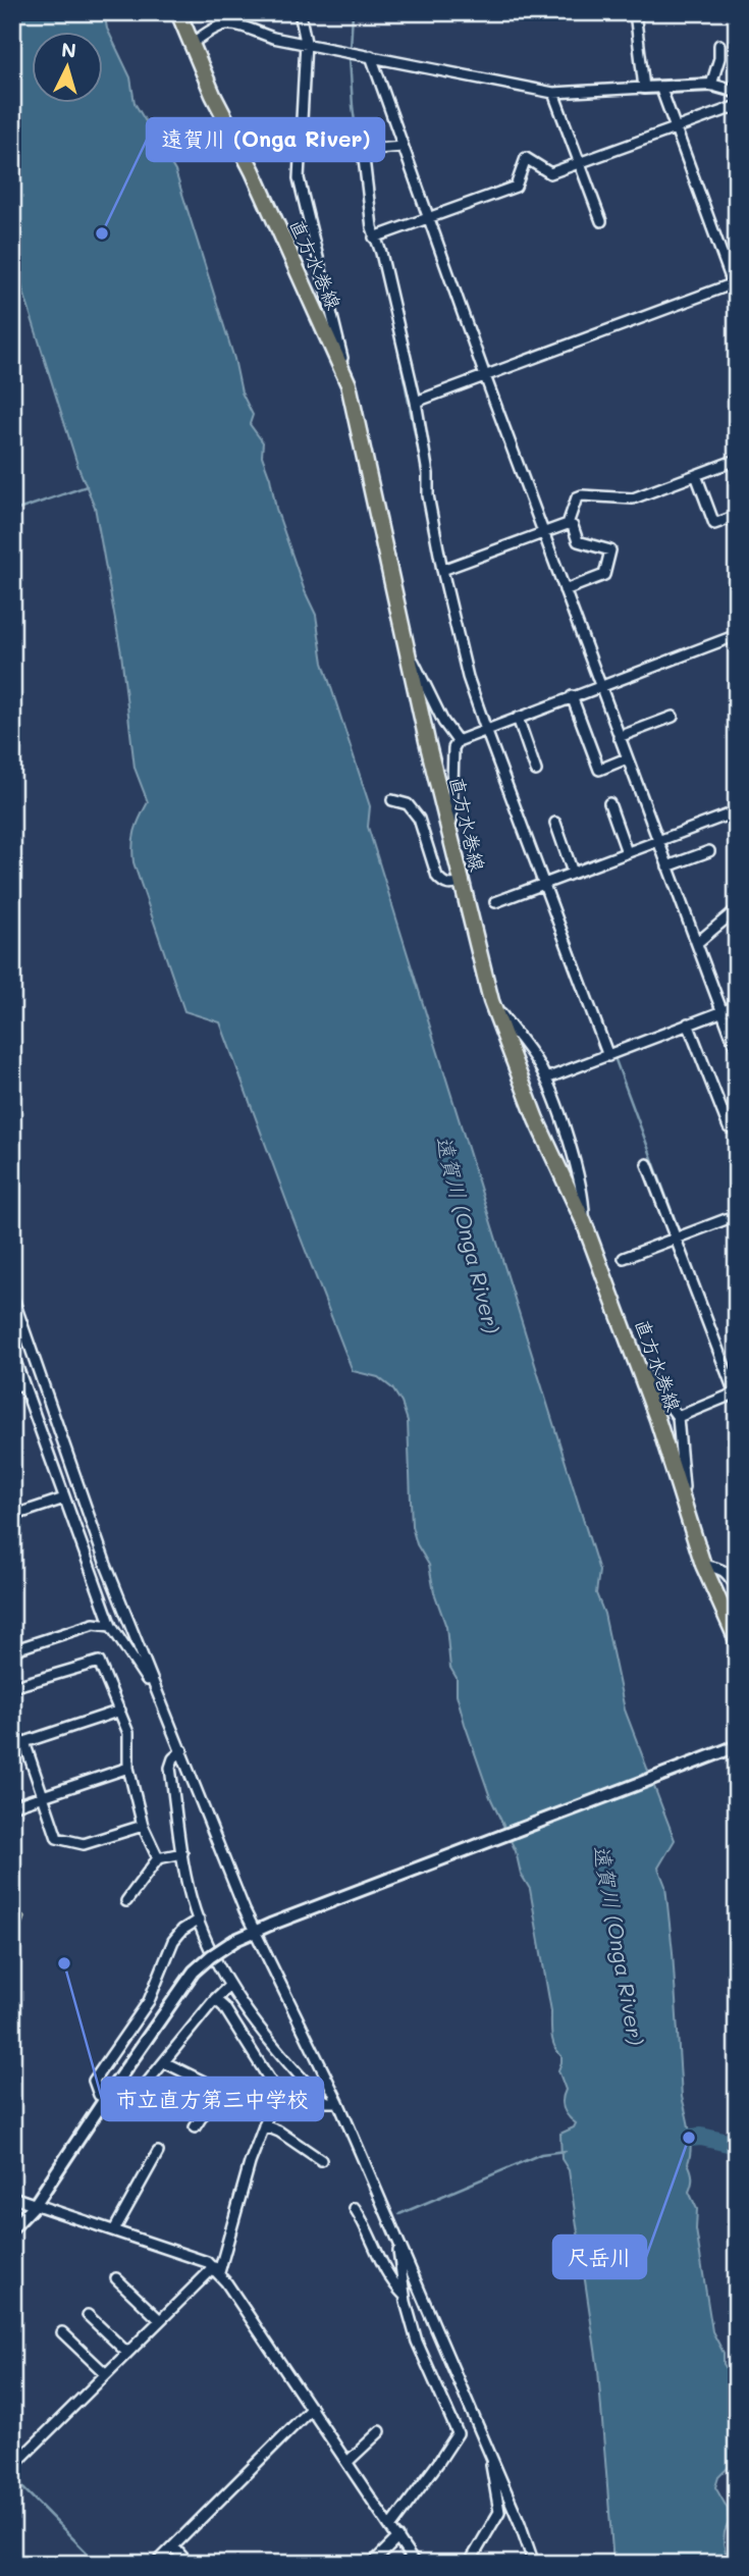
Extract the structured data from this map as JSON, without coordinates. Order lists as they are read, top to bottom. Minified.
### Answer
{"streets":{"main road":["直方水巻線"]},"water":["遠賀川 (Onga River)"],"places":["遠賀川 (Onga River)","市立直方第三中学校","尺岳川"],"north":"top"}
